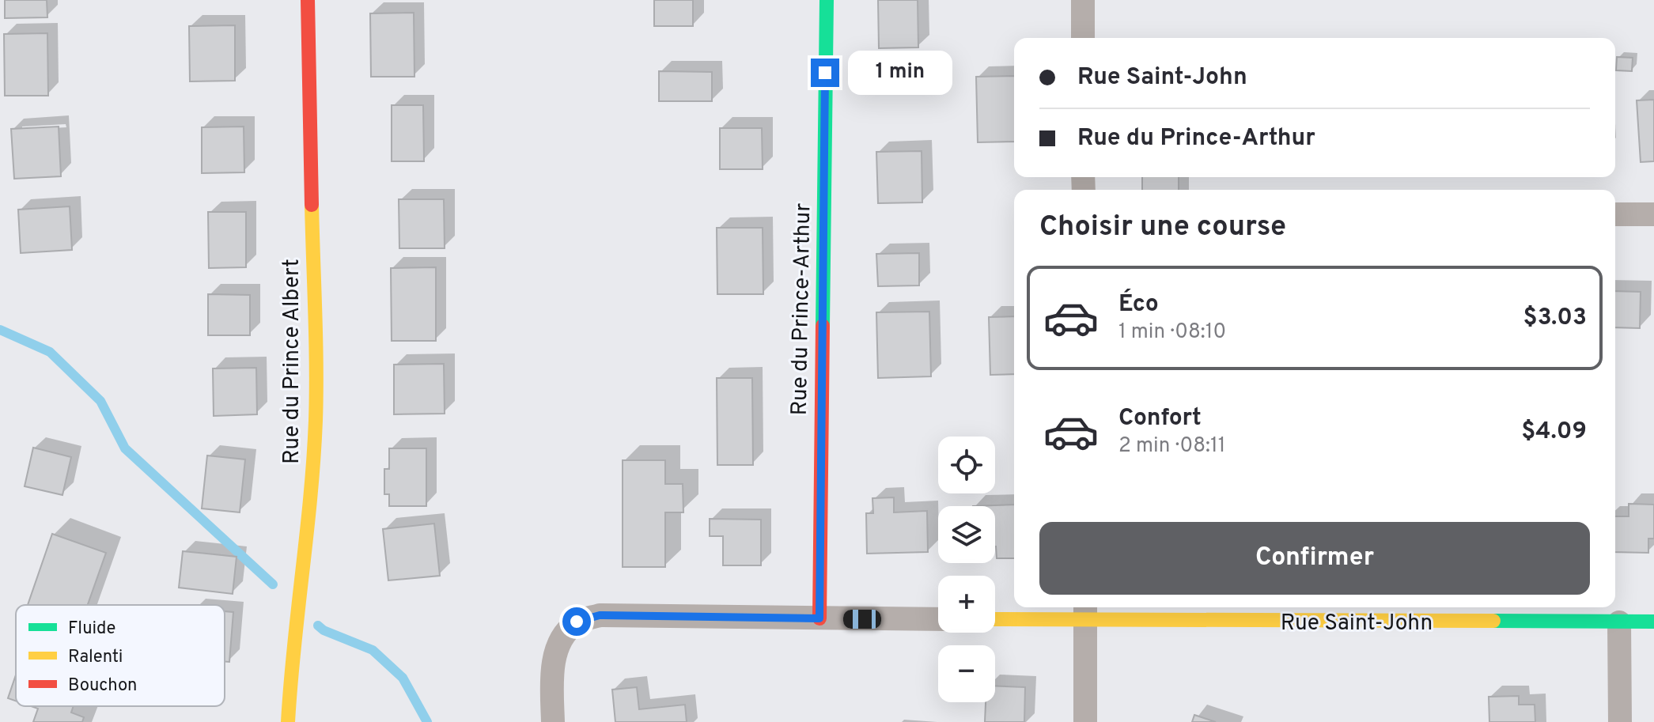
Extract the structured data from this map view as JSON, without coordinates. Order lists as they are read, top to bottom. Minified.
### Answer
{"streets":{"street":["Rue du Prince-Arthur","Rue du Prince Albert","Rue Saint-John"]},"legend":["Fluide","Ralenti","Bouchon"],"page":{"banner":["Rue Saint-John","Rue du Prince-Arthur"],"bubble":"1 min","heading":"Choisir une course","list":[{"name":"Éco","note":"1 min · 08:10","value":"$3.03"},{"name":"Confort","note":"2 min · 08:11","value":"$4.09"}],"map_buttons":["+","−"],"buttons":"Confirmer"}}
